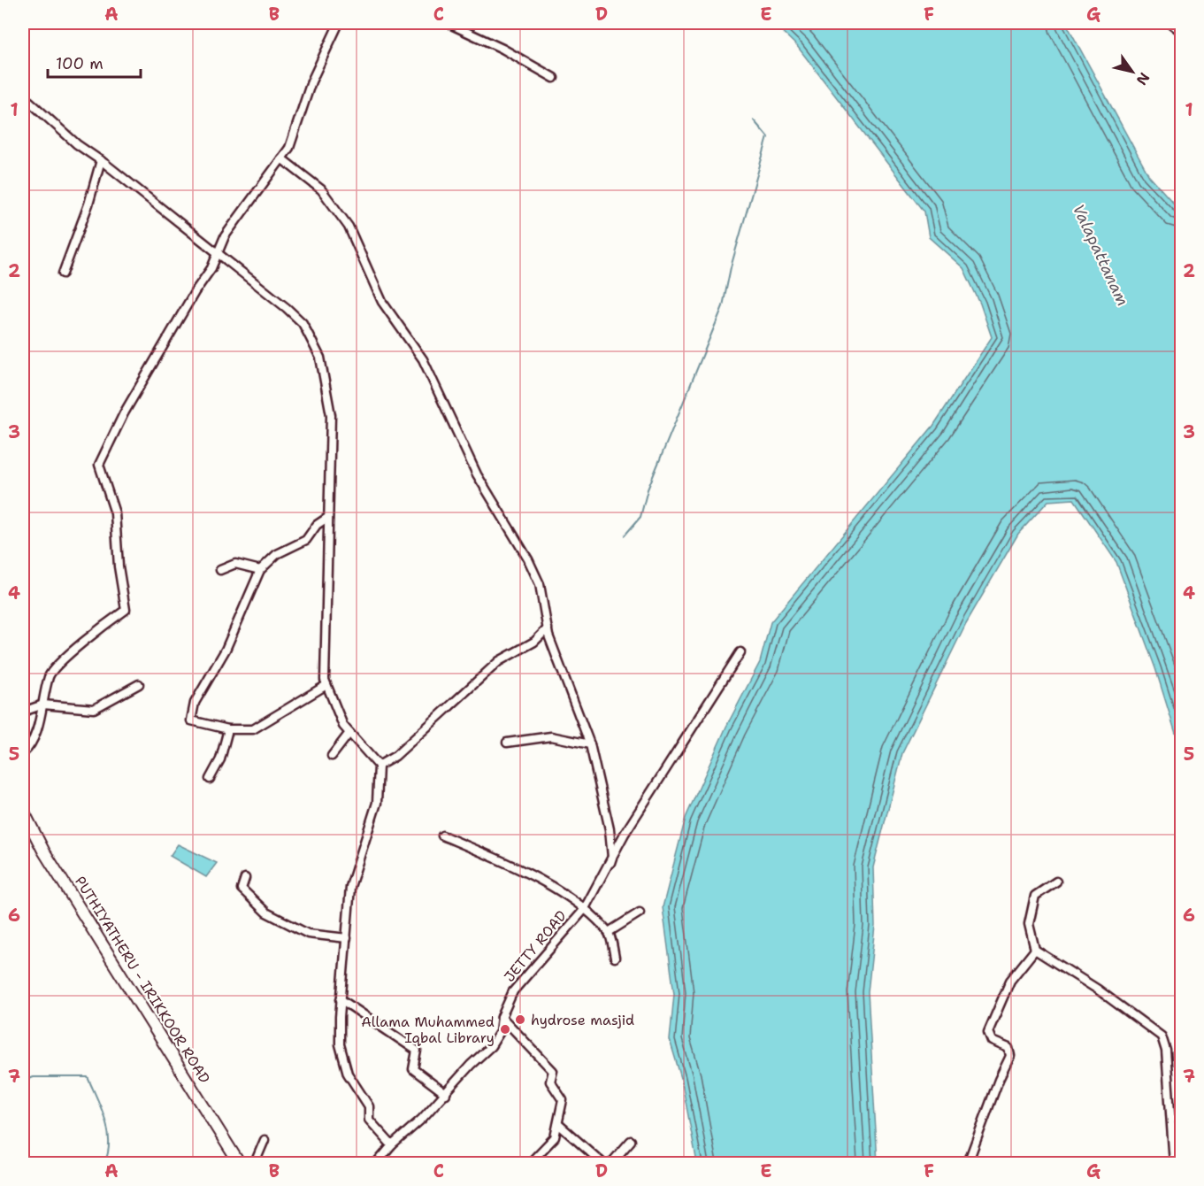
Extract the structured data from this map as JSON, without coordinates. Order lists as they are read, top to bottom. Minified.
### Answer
{"streets":{"main road":["PUTHIYATHERU - IRIKKOOR ROAD"],"street":["JETTY ROAD"]},"water":["Valapattanam"],"places":["hydrose masjid","Allama Muhammed Iqbal Library"],"scale_bar":"100 m","north":"bottom right","grid":{"columns":["A","B","C","D","E","F","G"],"rows":["1","2","3","4","5","6","7"]}}
